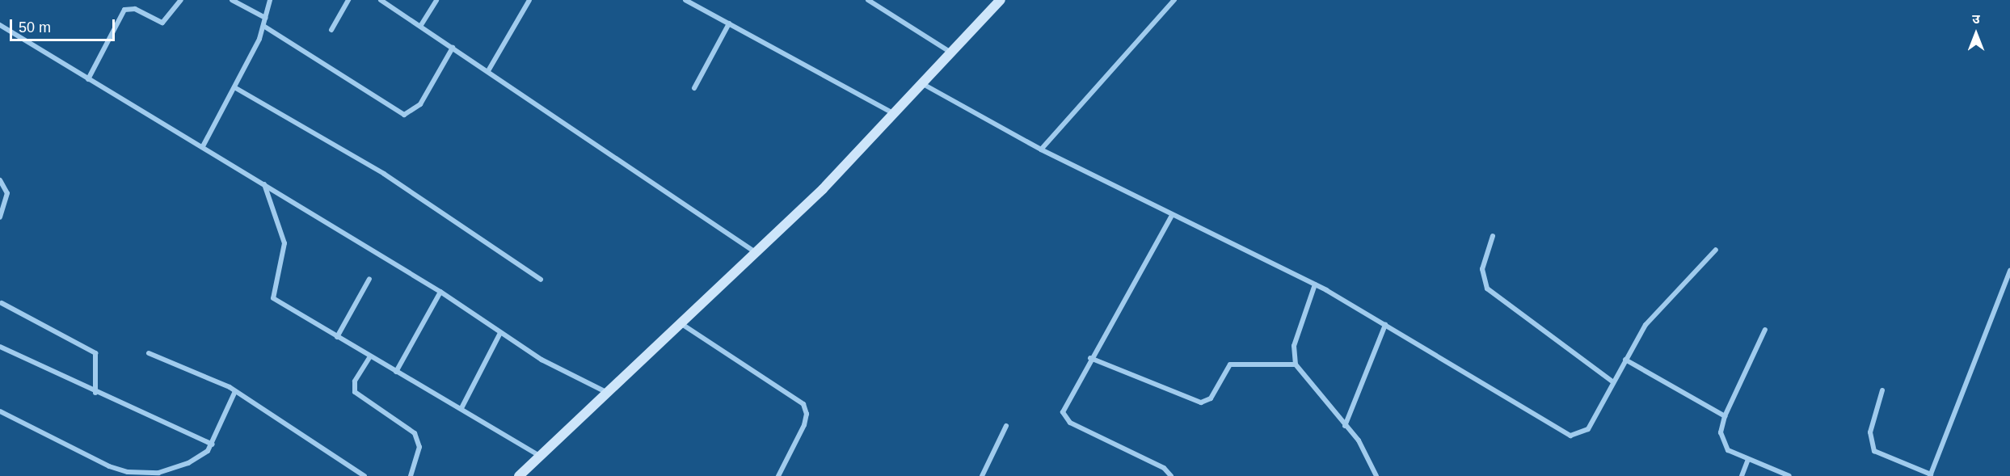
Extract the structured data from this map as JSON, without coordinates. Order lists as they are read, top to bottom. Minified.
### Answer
{"scale_bar":"50 m","north":"top"}
